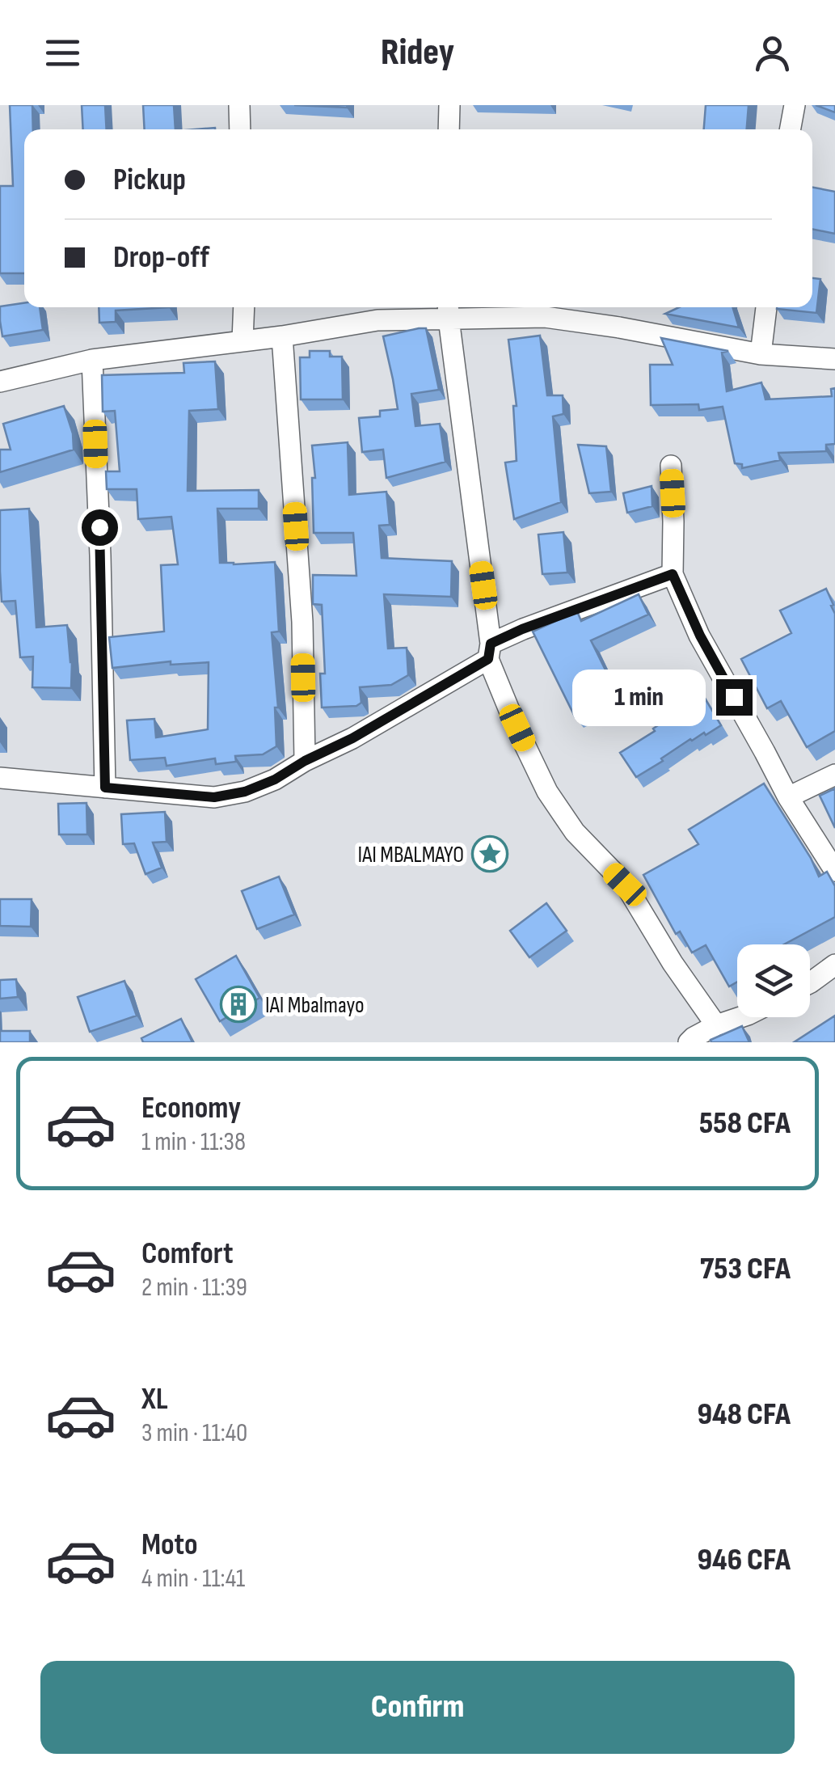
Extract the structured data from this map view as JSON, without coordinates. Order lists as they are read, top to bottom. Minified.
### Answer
{"places":{"place":["IAI MBALMAYO"],"building":["IAI Mbalmayo"]},"page":{"header":"Ridey","banner":["Pickup","Drop-off"],"bubble":"1 min","list":[{"name":"Economy","note":"1 min · 11:38","value":"558 CFA"},{"name":"Comfort","note":"2 min · 11:39","value":"753 CFA"},{"name":"XL","note":"3 min · 11:40","value":"948 CFA"},{"name":"Moto","note":"4 min · 11:41","value":"946 CFA"}],"buttons":"Confirm"}}
